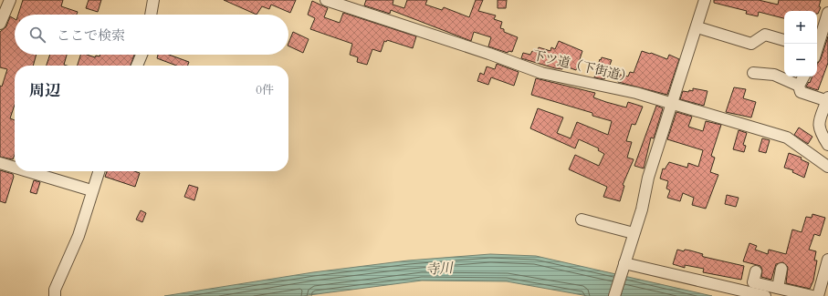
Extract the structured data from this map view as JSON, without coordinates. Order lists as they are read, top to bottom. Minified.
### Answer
{"streets":{"street":["下ツ道（下街道）"]},"water":["寺川"],"page":{"map_buttons":["+","−"],"search":"ここで検索","heading":["周辺","0件"]}}
